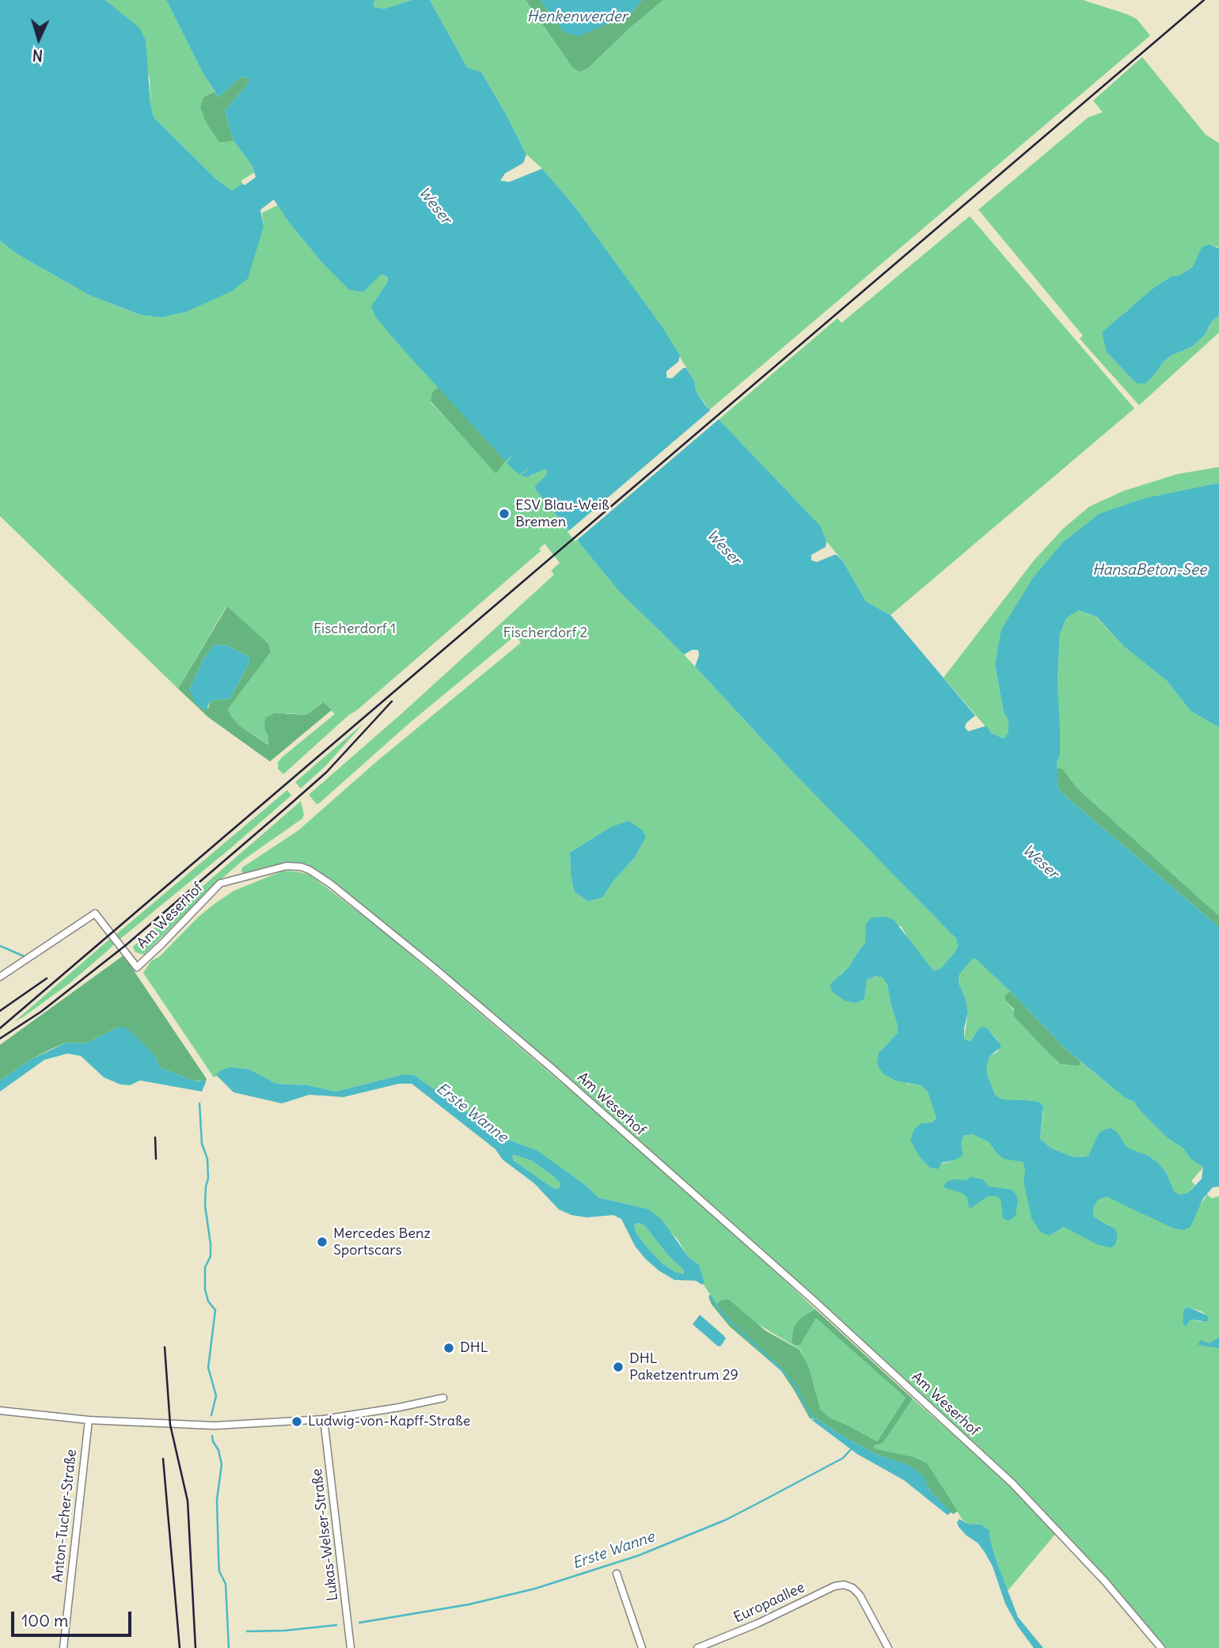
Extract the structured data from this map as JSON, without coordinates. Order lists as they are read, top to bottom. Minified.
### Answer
{"streets":{"street":["Am Weserhof","Anton-Tucher-Straße","Lukas-Welser-Straße","Europaallee"]},"water":["Henkenwerder","Weser","HansaBeton-See","Erste Wanne"],"parks":["Fischerdorf 1","Fischerdorf 2"],"places":["ESV Blau-Weiß Bremen","Mercedes Benz Sportscars","DHL","DHL Paketzentrum 29","Ludwig-von-Kapff-Straße"],"scale_bar":"100 m","north":"bottom"}
